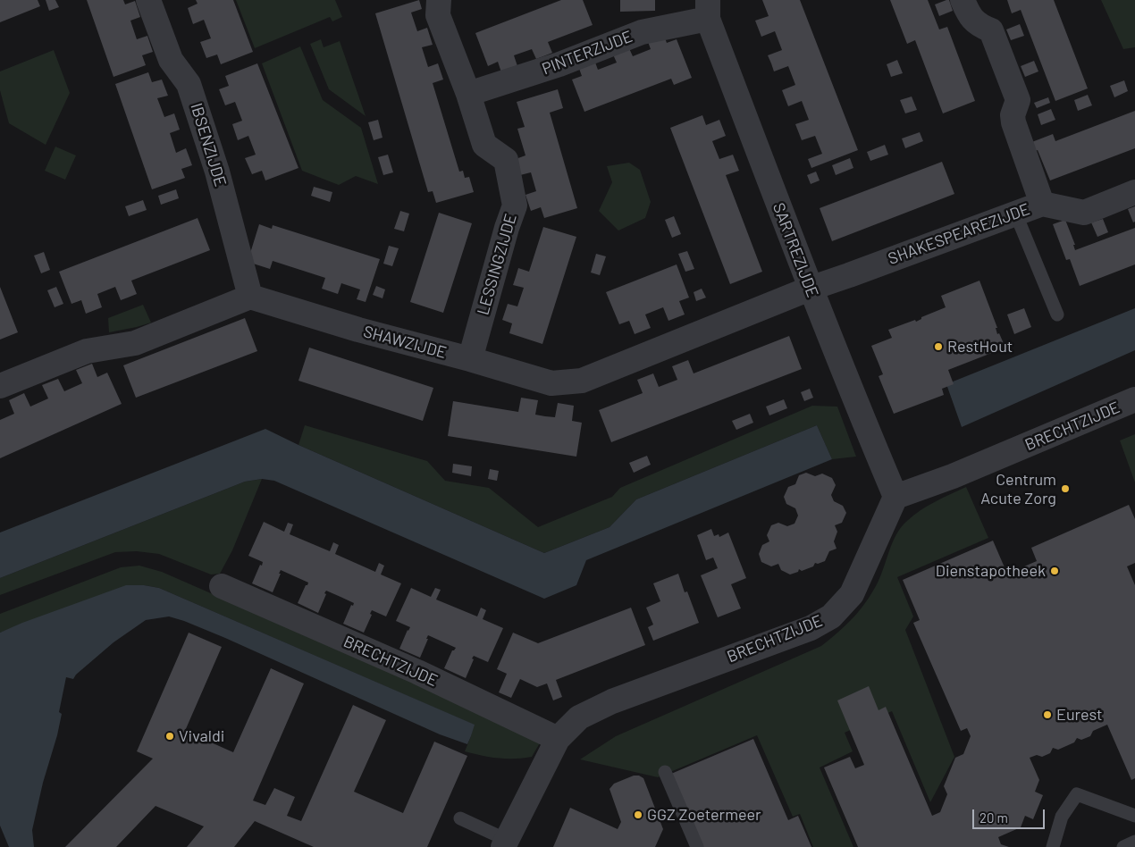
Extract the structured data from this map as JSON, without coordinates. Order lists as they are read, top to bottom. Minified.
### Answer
{"streets":{"street":["PINTERZIJDE","IBSENZIJDE","SHAKESPEAREZIJDE","SARTREZIJDE","LESSINGZIJDE","SHAWZIJDE","BRECHTZIJDE"]},"crossings":[["PINTERZIJDE","SARTREZIJDE"],["PINTERZIJDE","LESSINGZIJDE"],["IBSENZIJDE","SHAWZIJDE"],["SHAKESPEAREZIJDE","SARTREZIJDE"],["SHAKESPEAREZIJDE","SHAWZIJDE"],["SARTREZIJDE","SHAWZIJDE"],["SARTREZIJDE","BRECHTZIJDE"],["LESSINGZIJDE","SHAWZIJDE"]],"places":["RestHout","Centrum Acute Zorg","Dienstapotheek","Eurest","Vivaldi","GGZ Zoetermeer"],"scale_bar":"20 m"}
